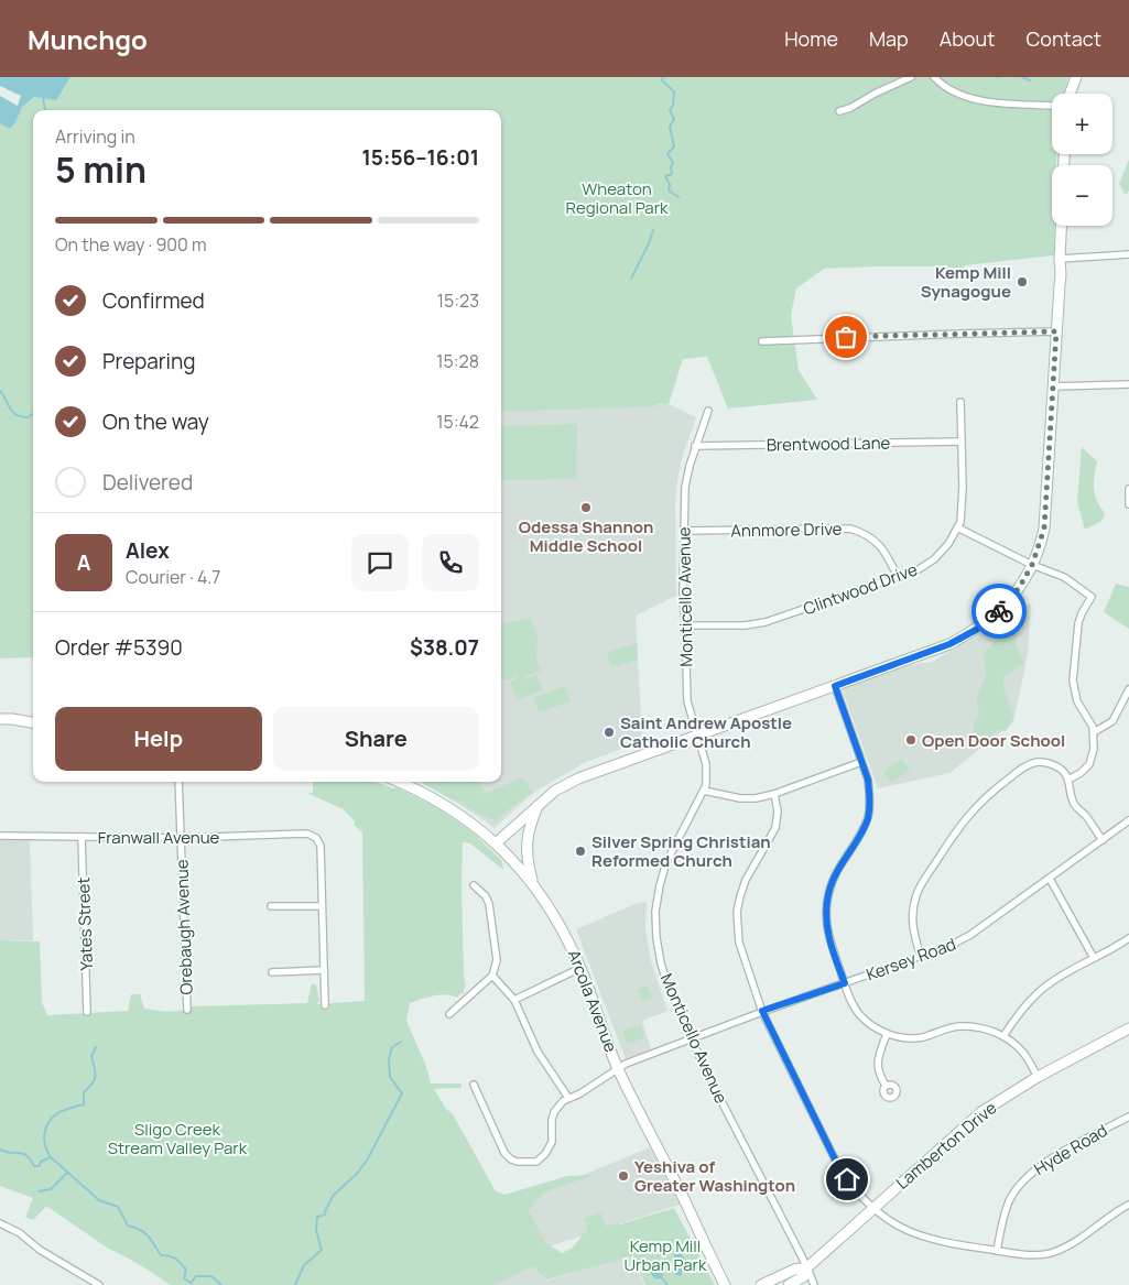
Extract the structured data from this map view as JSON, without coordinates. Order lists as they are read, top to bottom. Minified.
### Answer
{"streets":{"street":["Brentwood Lane","Annmore Drive","Clintwood Drive","Monticello Avenue","Franwall Avenue","Yates Street","Orebaugh Avenue","Kersey Road","Arcola Avenue","Lamberton Drive","Hyde Road"]},"crossings":[["Brentwood Lane","Clintwood Drive"],["Brentwood Lane","Monticello Avenue"],["Annmore Drive","Clintwood Drive"],["Annmore Drive","Monticello Avenue"],["Clintwood Drive","Monticello Avenue"],["Monticello Avenue","Kersey Road"],["Monticello Avenue","Lamberton Drive"],["Franwall Avenue","Yates Street"],["Franwall Avenue","Orebaugh Avenue"],["Kersey Road","Arcola Avenue"]],"parks":["Wheaton Regional Park","Sligo Creek Stream Valley Park","Kemp Mill Urban Park"],"places":["Kemp Mill Synagogue","Odessa Shannon Middle School","Saint Andrew Apostle Catholic Church","Open Door School","Silver Spring Christian Reformed Church","Yeshiva of Greater Washington"],"page":{"header":"Munchgo","nav":["Home","Map","About","Contact"],"map_buttons":["+","−"],"heading":["5 min","Arriving in","15:56–16:01"],"panel":["Alex","Courier · 4.7","Order #5390","$38.07"],"bar":"On the way · 900 m","list":[["Confirmed","15:23"],["Preparing","15:28"],["On the way","15:42"],"Delivered"],"round":"A","buttons":["Help","Share"]}}
